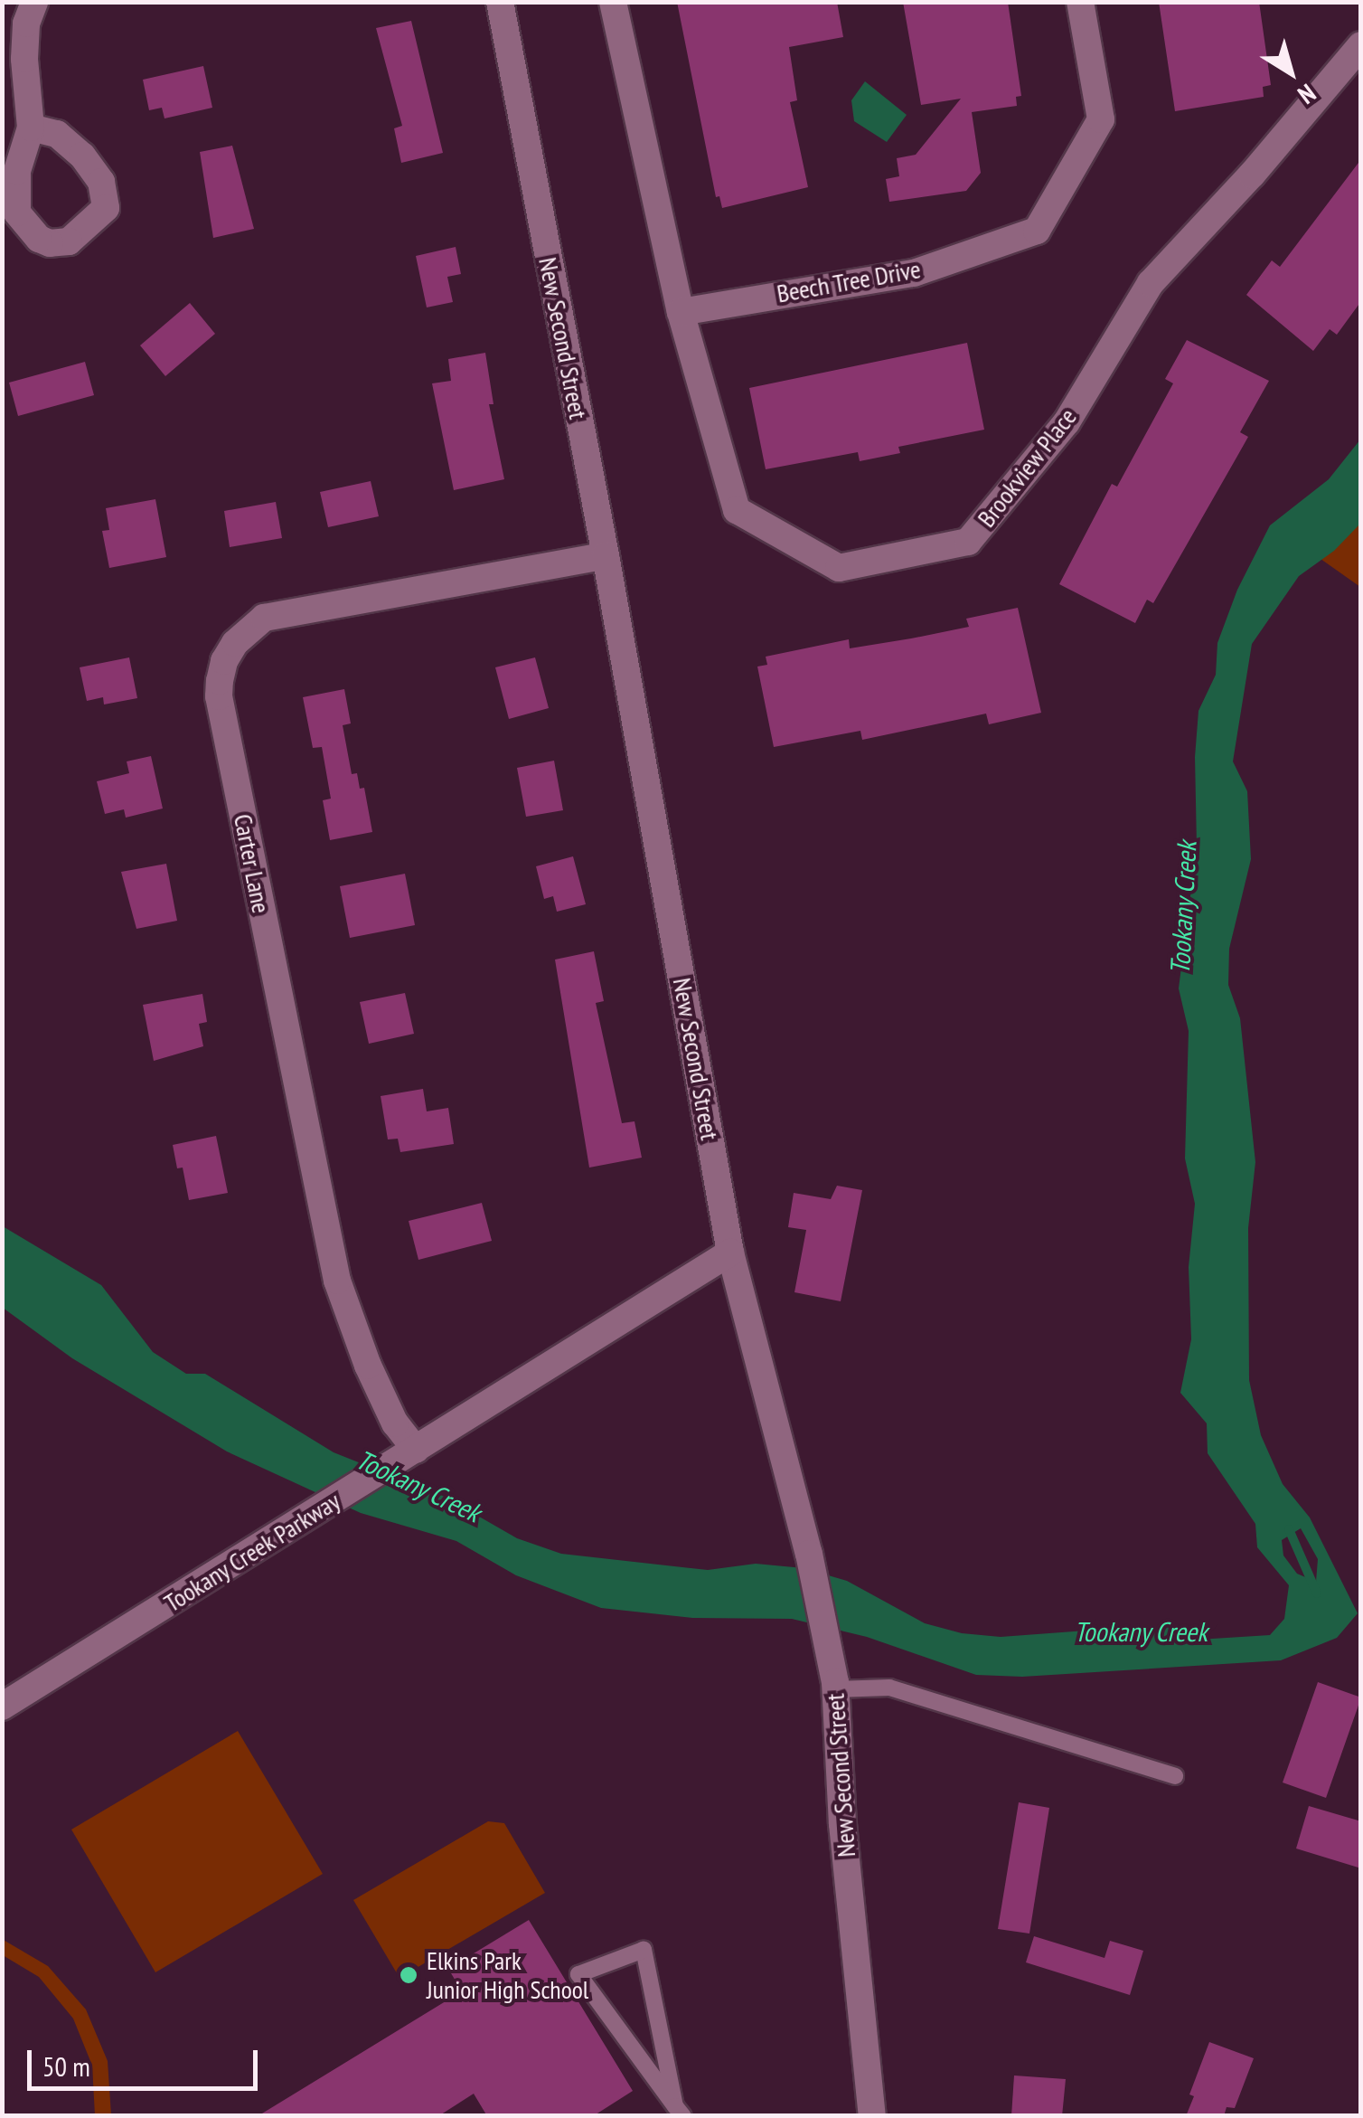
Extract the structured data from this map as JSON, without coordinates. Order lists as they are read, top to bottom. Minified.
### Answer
{"streets":{"street":["Beech Tree Drive","New Second Street","Brookview Place","Carter Lane","Tookany Creek Parkway"]},"crossings":[["Beech Tree Drive","Brookview Place"],["New Second Street","Carter Lane"],["New Second Street","Tookany Creek Parkway"],["Carter Lane","Tookany Creek Parkway"]],"water":["Tookany Creek"],"places":["Elkins Park Junior High School"],"scale_bar":"50 m","north":"bottom right"}
